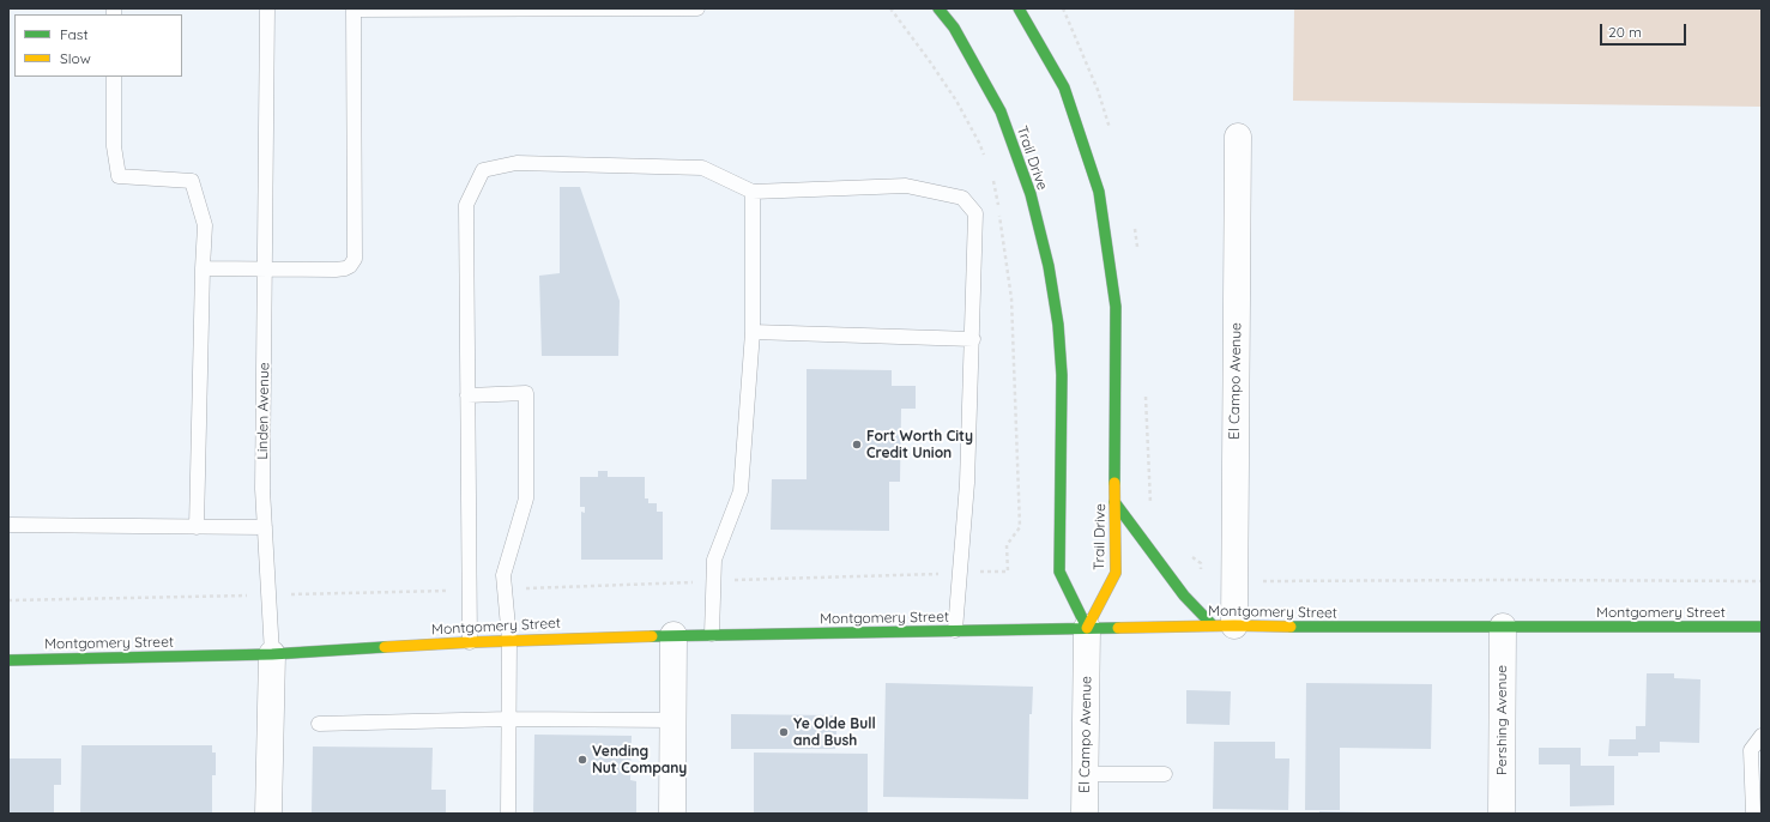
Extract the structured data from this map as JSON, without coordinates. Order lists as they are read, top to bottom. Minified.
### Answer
{"streets":{"main road":["Trail Drive","Montgomery Street"],"street":["El Campo Avenue","Linden Avenue","Pershing Avenue"]},"crossings":[["Trail Drive","El Campo Avenue"],["Trail Drive","Montgomery Street"],["El Campo Avenue","Montgomery Street"],["Linden Avenue","Montgomery Street"],["Montgomery Street","Pershing Avenue"]],"places":["Fort Worth City Credit Union","Ye Olde Bull and Bush","Vending Nut Company"],"legend":["Fast","Slow"],"scale_bar":"20 m"}
